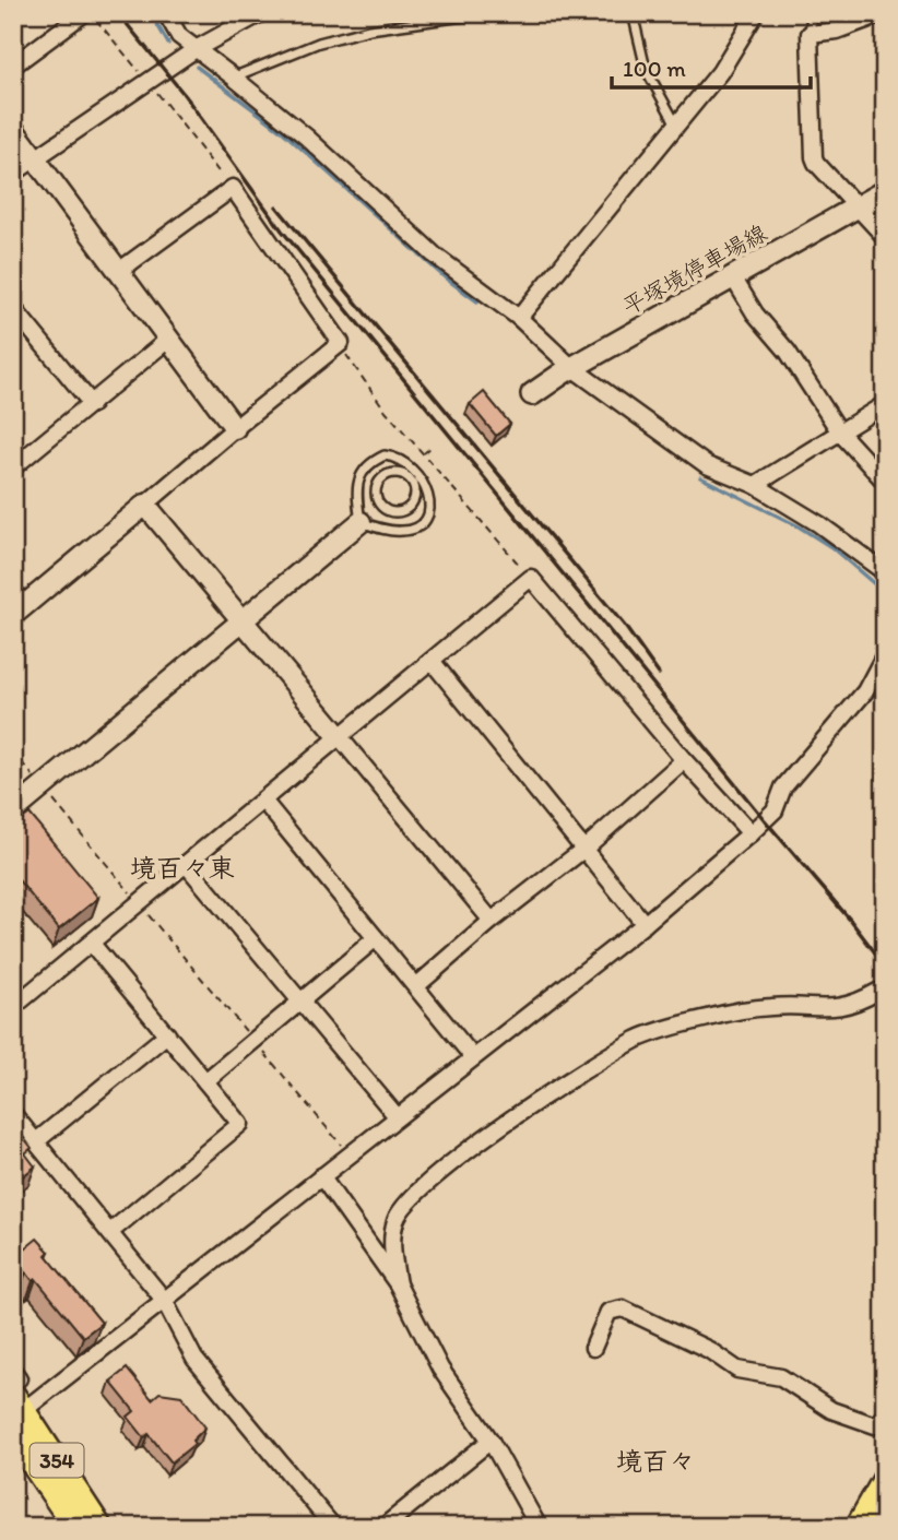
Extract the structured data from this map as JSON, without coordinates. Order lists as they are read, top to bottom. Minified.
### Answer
{"streets":{"main road":["平塚境停車場線","354"]},"districts":["境百々東","境百々"],"scale_bar":"100 m"}
